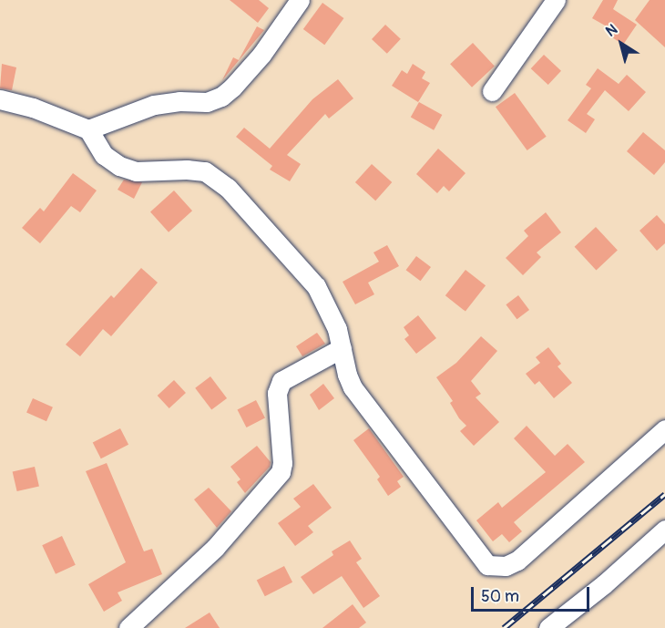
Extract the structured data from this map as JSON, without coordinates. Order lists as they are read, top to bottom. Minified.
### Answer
{"scale_bar":"50 m","north":"top left"}
